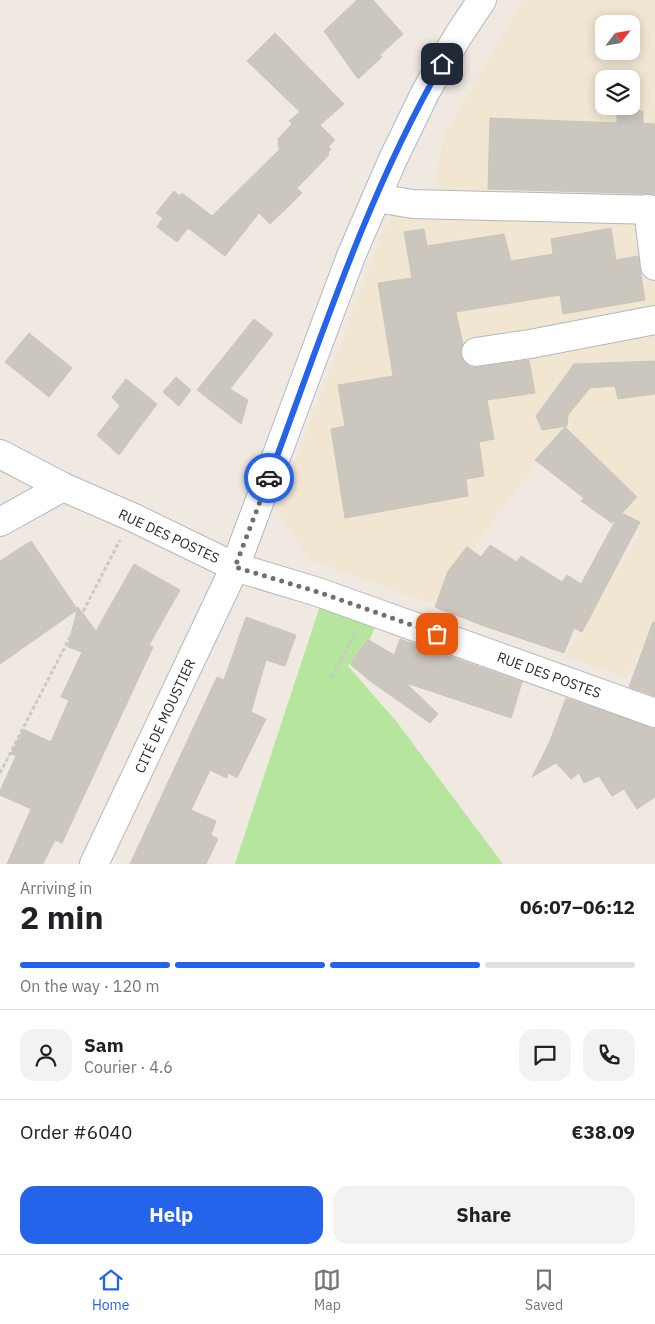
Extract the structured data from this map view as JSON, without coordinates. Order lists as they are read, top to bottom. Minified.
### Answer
{"streets":{"street":["RUE DES POSTES","CITÉ DE MOUSTIER"]},"crossings":[["RUE DES POSTES","CITÉ DE MOUSTIER"]],"north":"top right","page":{"heading":["2 min","Arriving in","06:07–06:12"],"panel":["Sam","Courier · 4.6","Order #6040","€38.09"],"bar":"On the way · 120 m","buttons":["Help","Share"],"tabs":["Home","Map","Saved"]}}
